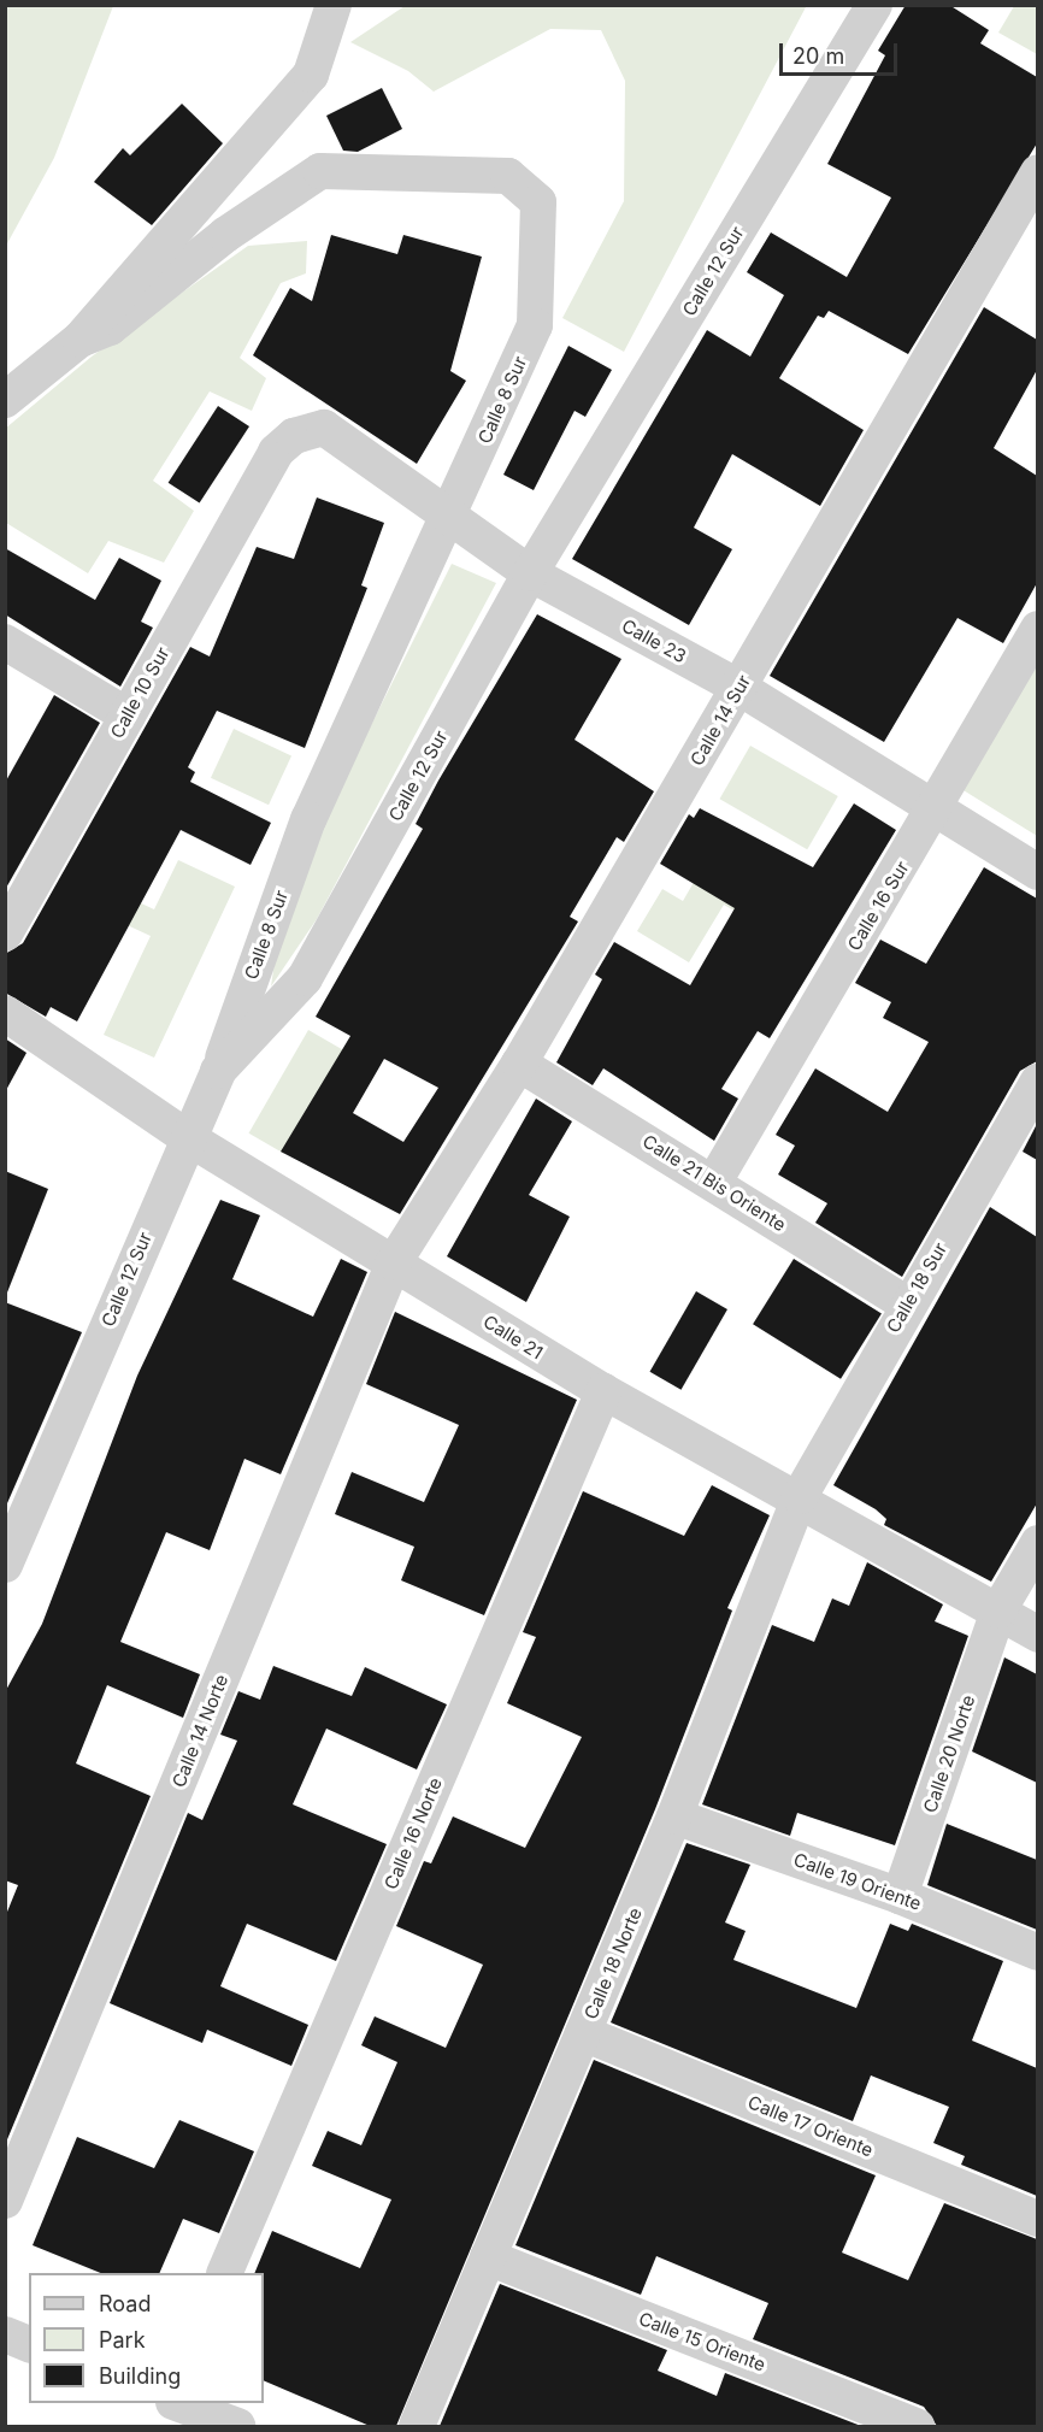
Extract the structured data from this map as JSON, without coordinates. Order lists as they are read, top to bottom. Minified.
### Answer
{"streets":{"street":["Calle 12 Sur","Calle 8 Sur","Calle 23","Calle 10 Sur","Calle 14 Sur","Calle 16 Sur","Calle 21 Bis Oriente","Calle 18 Sur","Calle 21","Calle 14 Norte","Calle 20 Norte","Calle 16 Norte","Calle 19 Oriente","Calle 18 Norte","Calle 17 Oriente","Calle 15 Oriente"]},"crossings":[["Calle 12 Sur","Calle 8 Sur"],["Calle 12 Sur","Calle 23"],["Calle 12 Sur","Calle 21"],["Calle 8 Sur","Calle 23"],["Calle 23","Calle 10 Sur"],["Calle 23","Calle 14 Sur"],["Calle 23","Calle 16 Sur"],["Calle 14 Sur","Calle 21 Bis Oriente"],["Calle 14 Sur","Calle 21"],["Calle 14 Sur","Calle 14 Norte"],["Calle 16 Sur","Calle 21 Bis Oriente"],["Calle 21 Bis Oriente","Calle 18 Sur"],["Calle 18 Sur","Calle 21"],["Calle 18 Sur","Calle 18 Norte"],["Calle 21","Calle 14 Norte"],["Calle 21","Calle 20 Norte"],["Calle 21","Calle 16 Norte"],["Calle 21","Calle 18 Norte"],["Calle 20 Norte","Calle 19 Oriente"],["Calle 19 Oriente","Calle 18 Norte"],["Calle 18 Norte","Calle 17 Oriente"],["Calle 18 Norte","Calle 15 Oriente"]],"legend":["Road","Park","Building"],"scale_bar":"20 m"}
